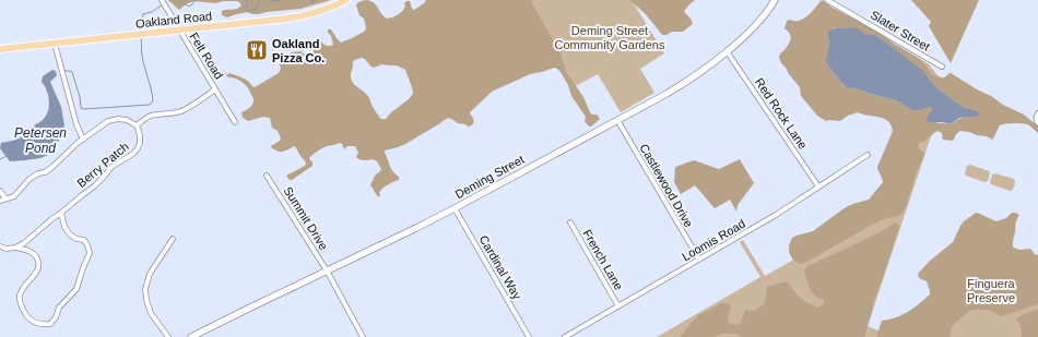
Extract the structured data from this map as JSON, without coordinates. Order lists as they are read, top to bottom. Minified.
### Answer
{"streets":{"main road":["Oakland Road"],"street":["Slater Street","Felt Road","Red Rock Lane","Berry Patch","Deming Street","Castlewood Drive","Summit Drive","Loomis Road","French Lane","Cardinal Way"]},"crossings":[["Oakland Road","Felt Road"],["Red Rock Lane","Deming Street"],["Red Rock Lane","Loomis Road"],["Deming Street","Castlewood Drive"],["Deming Street","Summit Drive"],["Deming Street","Cardinal Way"],["Castlewood Drive","Loomis Road"],["Loomis Road","French Lane"]],"water":["Petersen Pond"],"parks":["Deming Street Community Gardens","Finguera Preserve"],"places":{"restaurant":["Oakland Pizza Co."]}}
